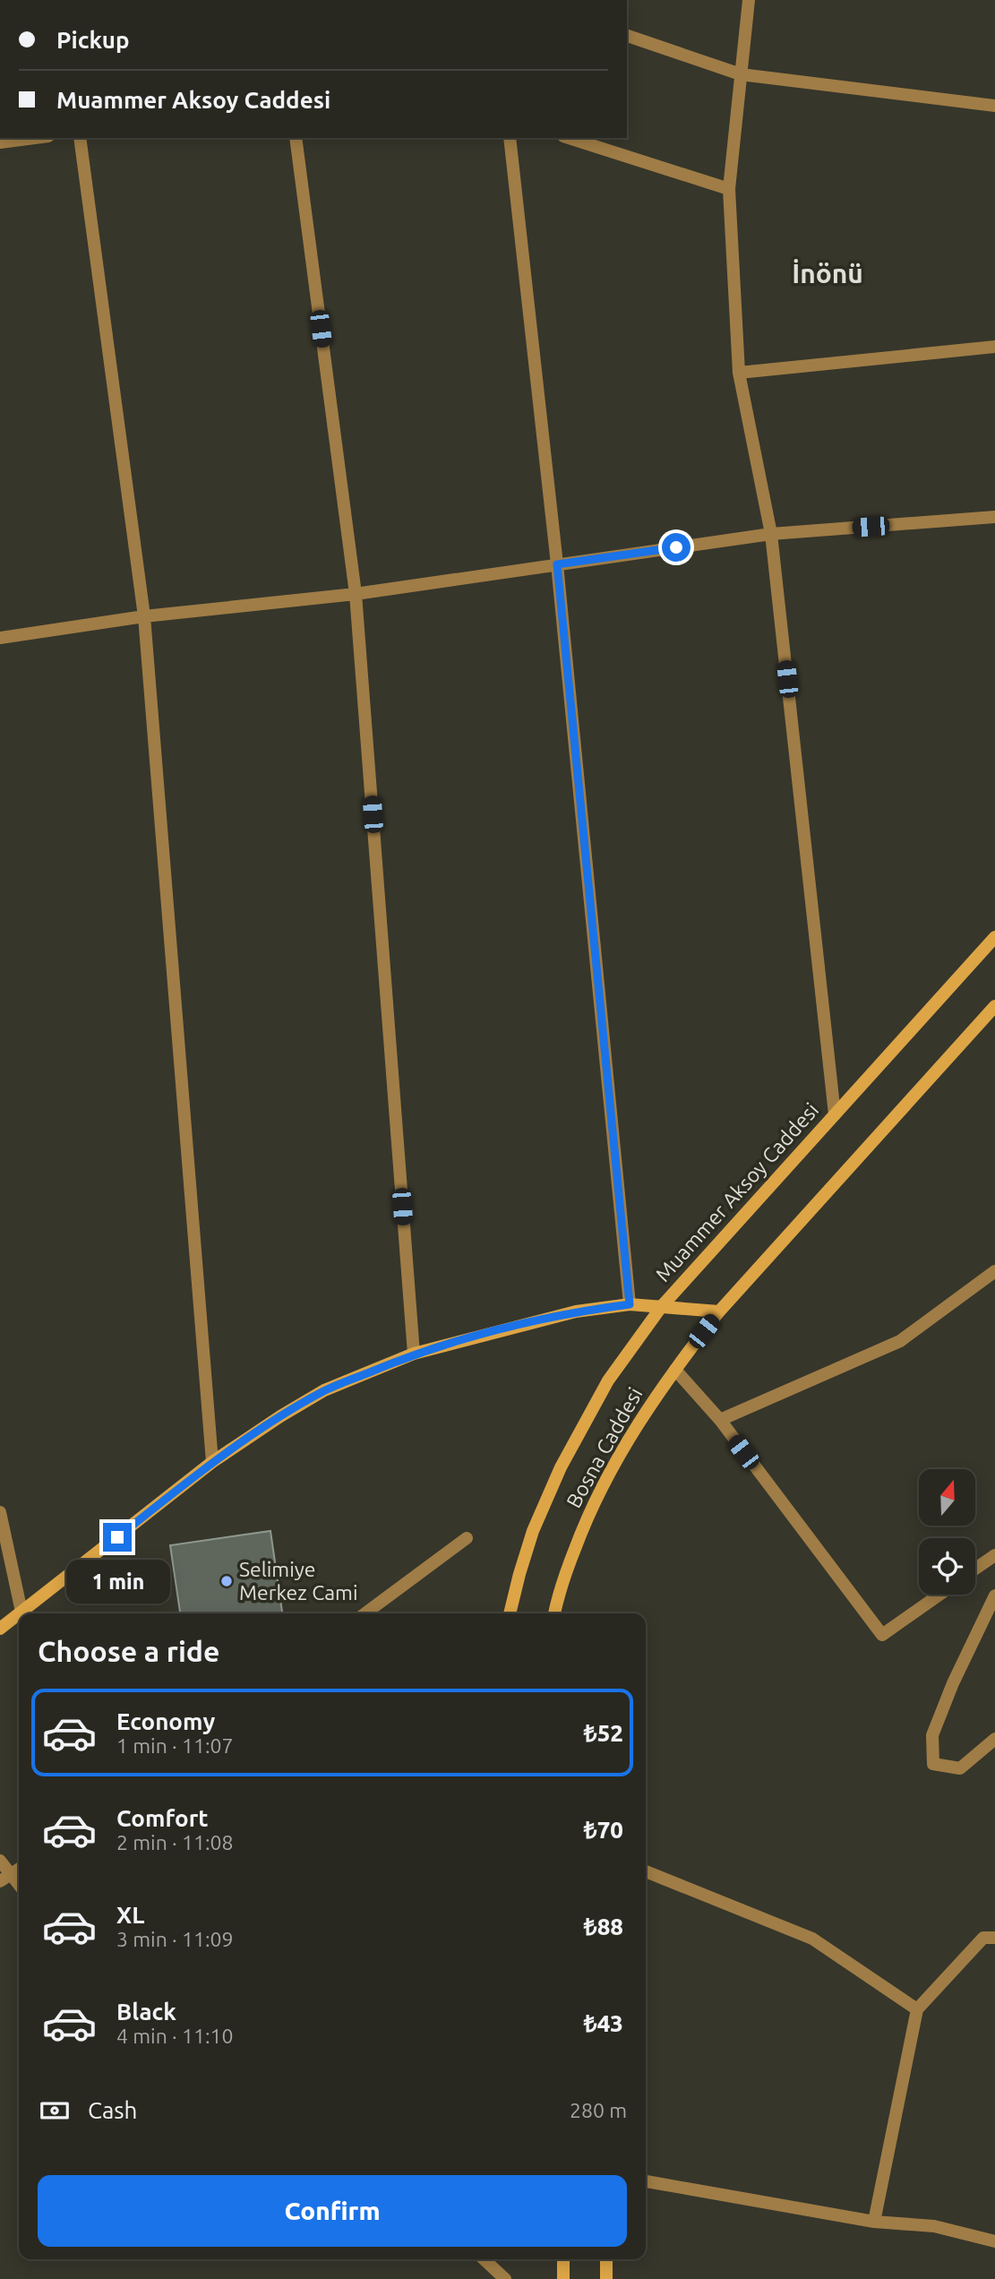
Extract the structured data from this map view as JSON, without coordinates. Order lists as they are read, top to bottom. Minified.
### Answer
{"streets":{"main road":["Muammer Aksoy Caddesi","Bosna Caddesi"]},"crossings":[["Muammer Aksoy Caddesi","Bosna Caddesi"]],"districts":["İnönü"],"places":["Selimiye Merkez Cami"],"north":"top","page":{"banner":["Pickup","Muammer Aksoy Caddesi"],"bubble":"1 min","heading":"Choose a ride","list":[{"name":"Economy","note":"1 min · 11:07","value":"₺52"},{"name":"Comfort","note":"2 min · 11:08","value":"₺70"},{"name":"XL","note":"3 min · 11:09","value":"₺88"},{"name":"Black","note":"4 min · 11:10","value":"₺43"}],"pay":["Cash","280 m"],"buttons":"Confirm"}}
